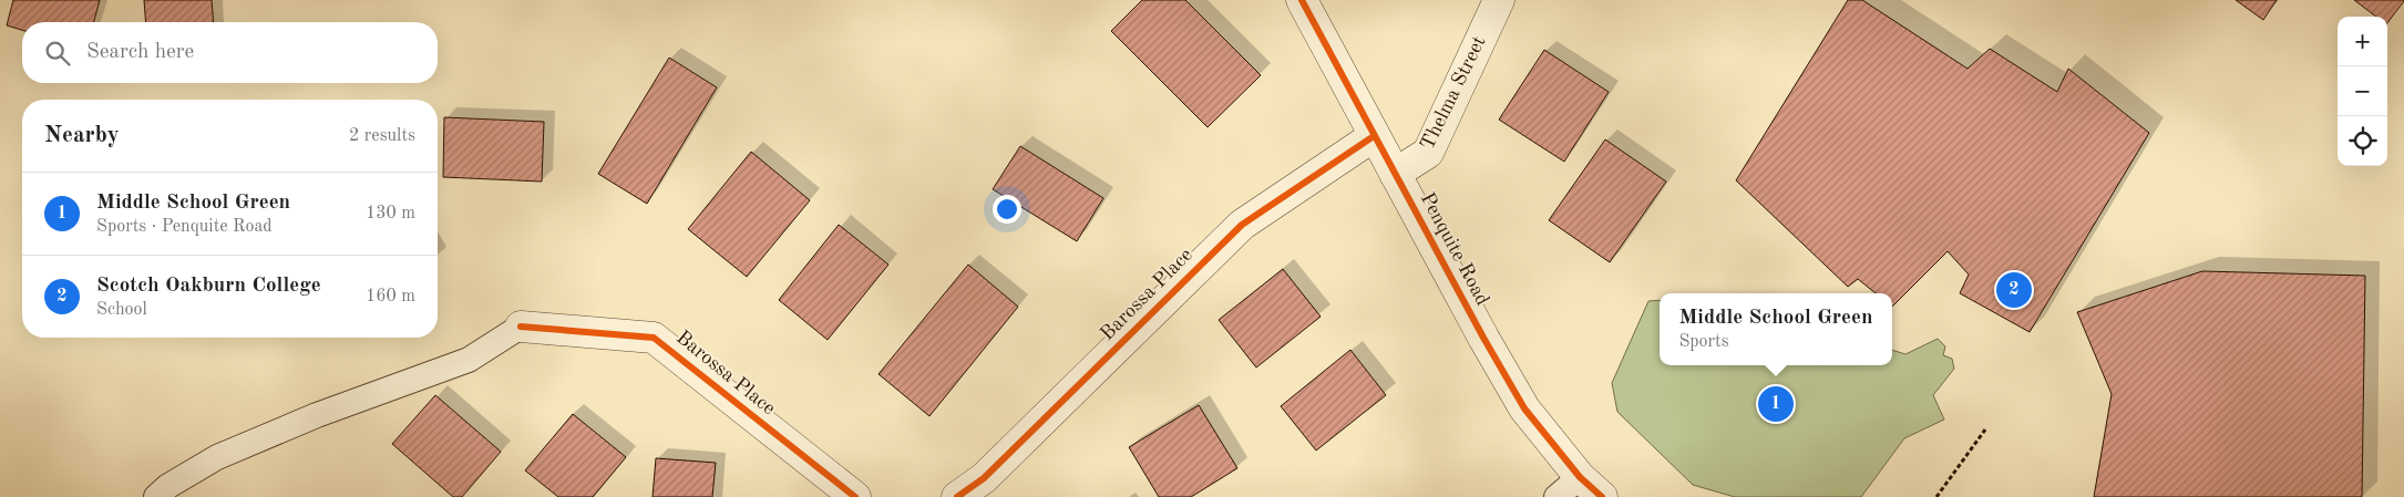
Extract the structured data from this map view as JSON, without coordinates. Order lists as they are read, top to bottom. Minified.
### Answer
{"streets":{"street":["Thelma Street","Penquite Road","Barossa Place"]},"crossings":[["Thelma Street","Penquite Road"],["Penquite Road","Barossa Place"]],"page":{"map_buttons":["+","−"],"search":"Search here","heading":["Nearby","2 results"],"list":[{"mark":"1","name":"Middle School Green","note":"Sports · Penquite Road","value":"130 m"},{"mark":"2","name":"Scotch Oakburn College","note":"School","value":"160 m"}],"pins":["2","1"],"popup":["Middle School Green","Sports"]}}
